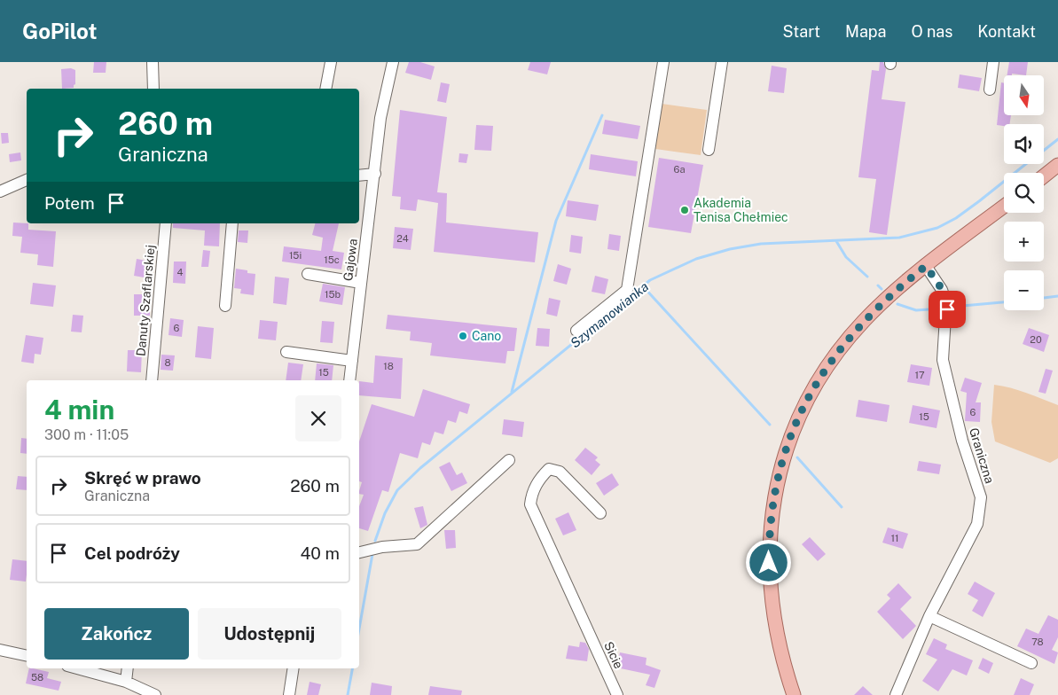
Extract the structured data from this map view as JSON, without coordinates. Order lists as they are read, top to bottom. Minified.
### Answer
{"streets":{"street":["Gajowa","Danuty Szaflarskiej","Graniczna","Sicie"]},"water":["Szymanowianka"],"places":["Akademia Tenisa Chełmiec","Cano"],"house_numbers":["6a","24","15i","15c","4","15b","6","20","8","18","15","17","6","15","11","78","58"],"north":"bottom","page":{"header":"GoPilot","nav":["Start","Mapa","O nas","Kontakt"],"map_buttons":["+","−"],"turn":["260 m","Graniczna"],"then":"Potem","heading":["4 min","300 m · 11:05"],"list":[{"name":"Skręć w prawo","note":"Graniczna","value":"260 m"},{"name":"Cel podróży","value":"40 m"}],"buttons":["Zakończ","Udostępnij"]}}
